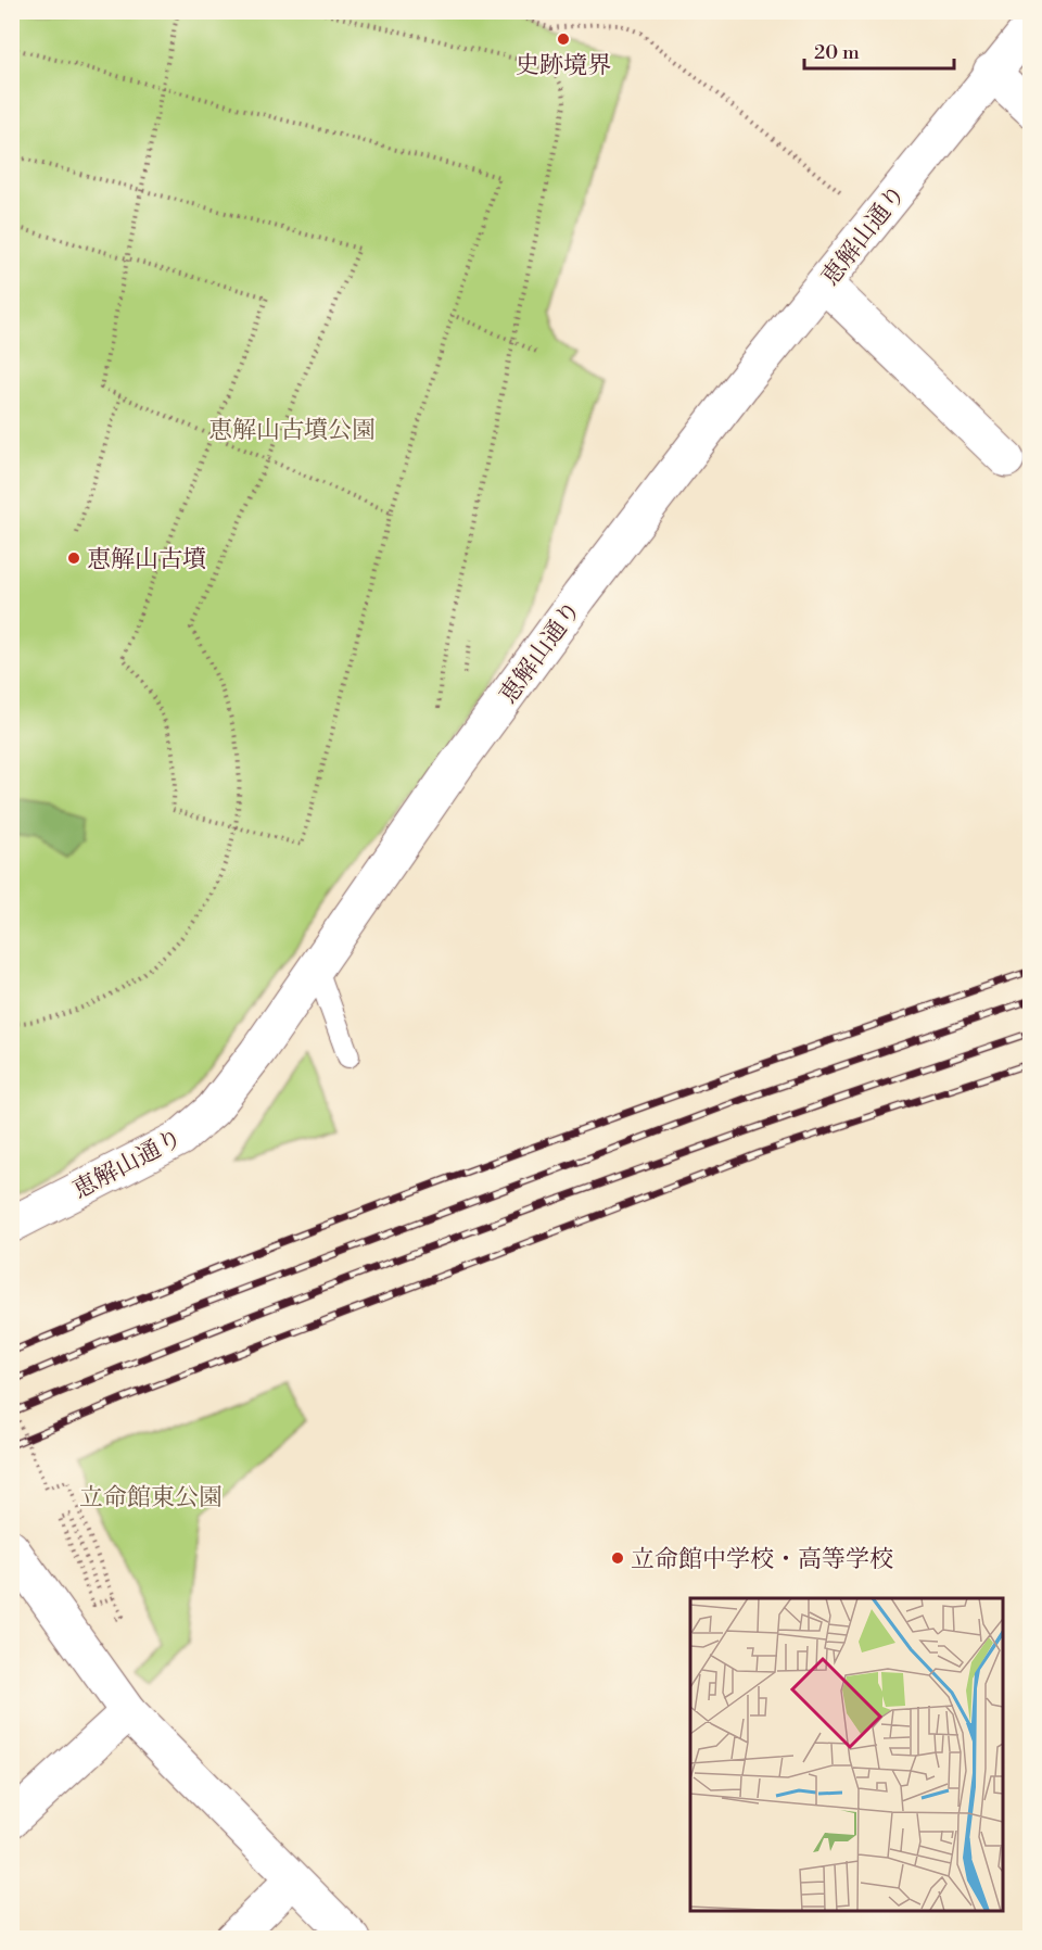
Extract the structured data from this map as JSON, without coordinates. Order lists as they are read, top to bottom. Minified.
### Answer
{"streets":{"street":["恵解山通り"]},"parks":["恵解山古墳公園","立命館東公園"],"places":["史跡境界","恵解山古墳","立命館中学校・高等学校"],"scale_bar":"20 m"}
